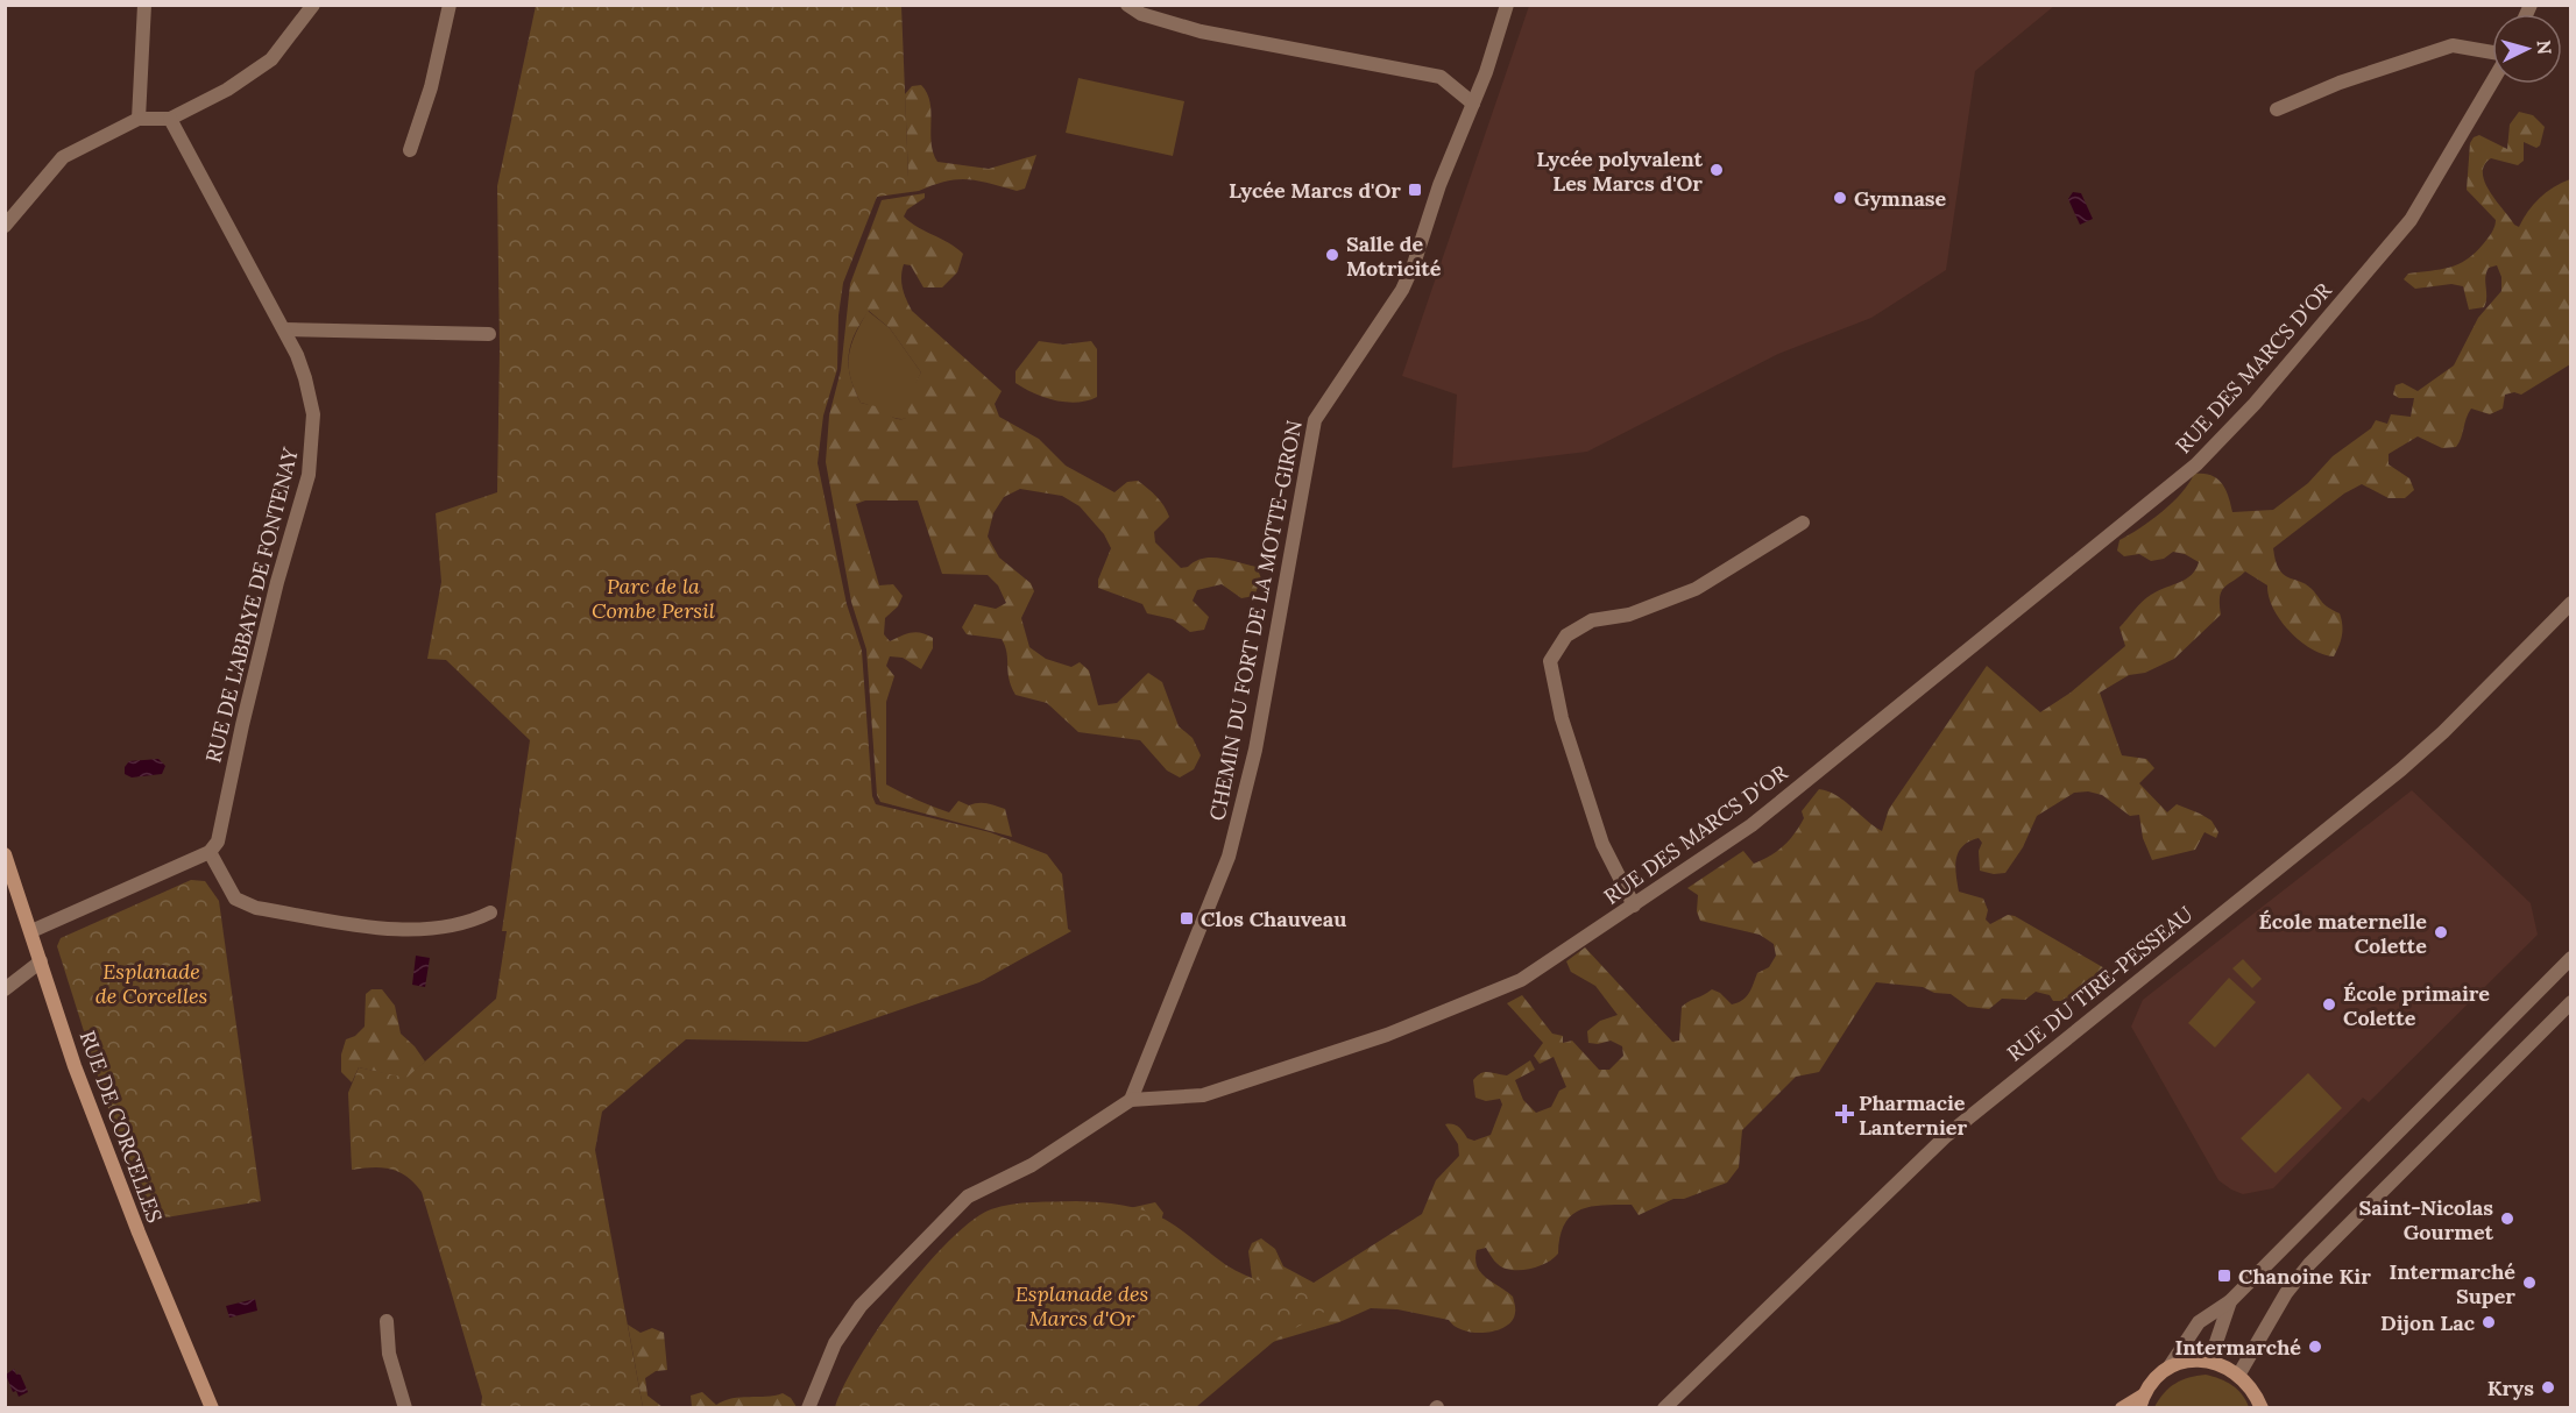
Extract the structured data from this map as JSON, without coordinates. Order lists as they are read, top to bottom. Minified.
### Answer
{"streets":{"main road":["RUE DE CORCELLES"],"street":["RUE DES MARCS D'OR","RUE DE L'ABBAYE DE FONTENAY","CHEMIN DU FORT DE LA MOTTE-GIRON","RUE DU TIRE-PESSEAU"]},"crossings":[["RUE DES MARCS D'OR","CHEMIN DU FORT DE LA MOTTE-GIRON"]],"parks":["Parc de la Combe Persil","Esplanade de Corcelles","Esplanade des Marcs d'Or"],"places":{"other":["Lycée polyvalent Les Marcs d'Or","Gymnase","Salle de Motricité","École maternelle Colette","École primaire Colette","Saint-Nicolas Gourmet","Intermarché Super","Dijon Lac","Intermarché","Krys"],"transit":["Lycée Marcs d'Or","Clos Chauveau","Chanoine Kir"],"health":["Pharmacie Lanternier"]},"north":"right"}
